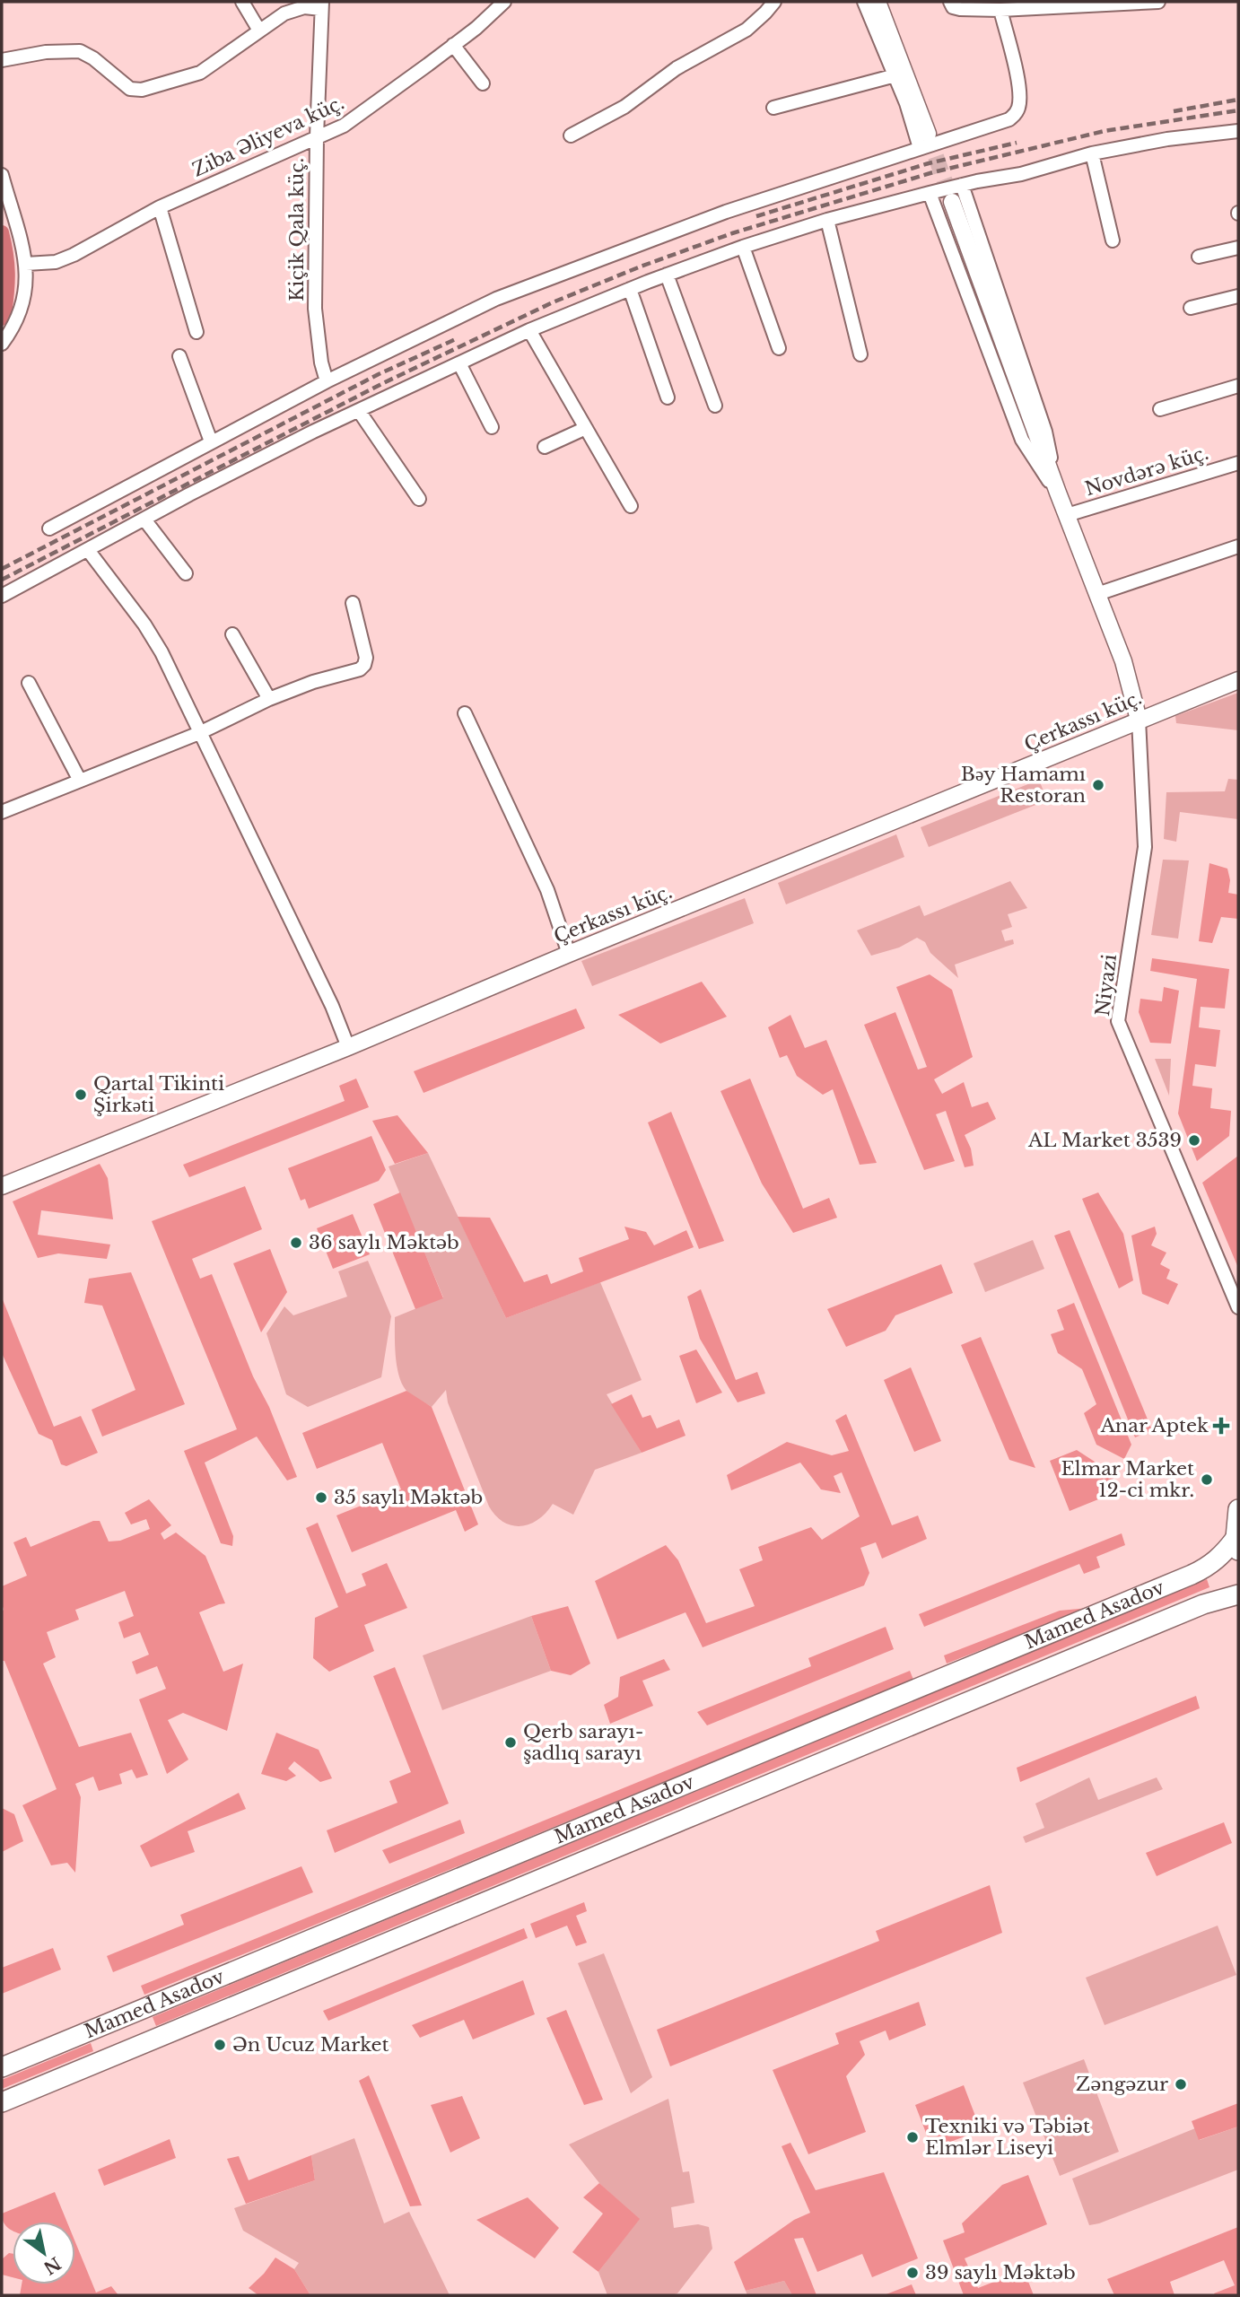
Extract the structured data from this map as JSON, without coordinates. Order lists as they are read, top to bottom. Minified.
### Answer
{"streets":{"main road":["Mamed Asadov"],"street":["Ziba Əliyeva küç.","Kiçik Qala küç.","Novdərə küç.","Çerkassı küç.","Niyazi"]},"crossings":[["Ziba Əliyeva küç.","Kiçik Qala küç."],["Çerkassı küç.","Niyazi"]],"places":{"other":["Bәy Hamamı Restoran","Qartal Tikinti Şirkәti","AL Market 3539","36 saylı Məktəb","Elmar Market 12-ci mkr.","35 saylı Məktəb","Qerb sarayı- şadlıq sarayı","Ən Ucuz Market","Zəngəzur","Texniki və Təbiət Elmlər Liseyi","39 saylı Məktəb"],"health":["Anar Aptek"]},"north":"bottom right"}
